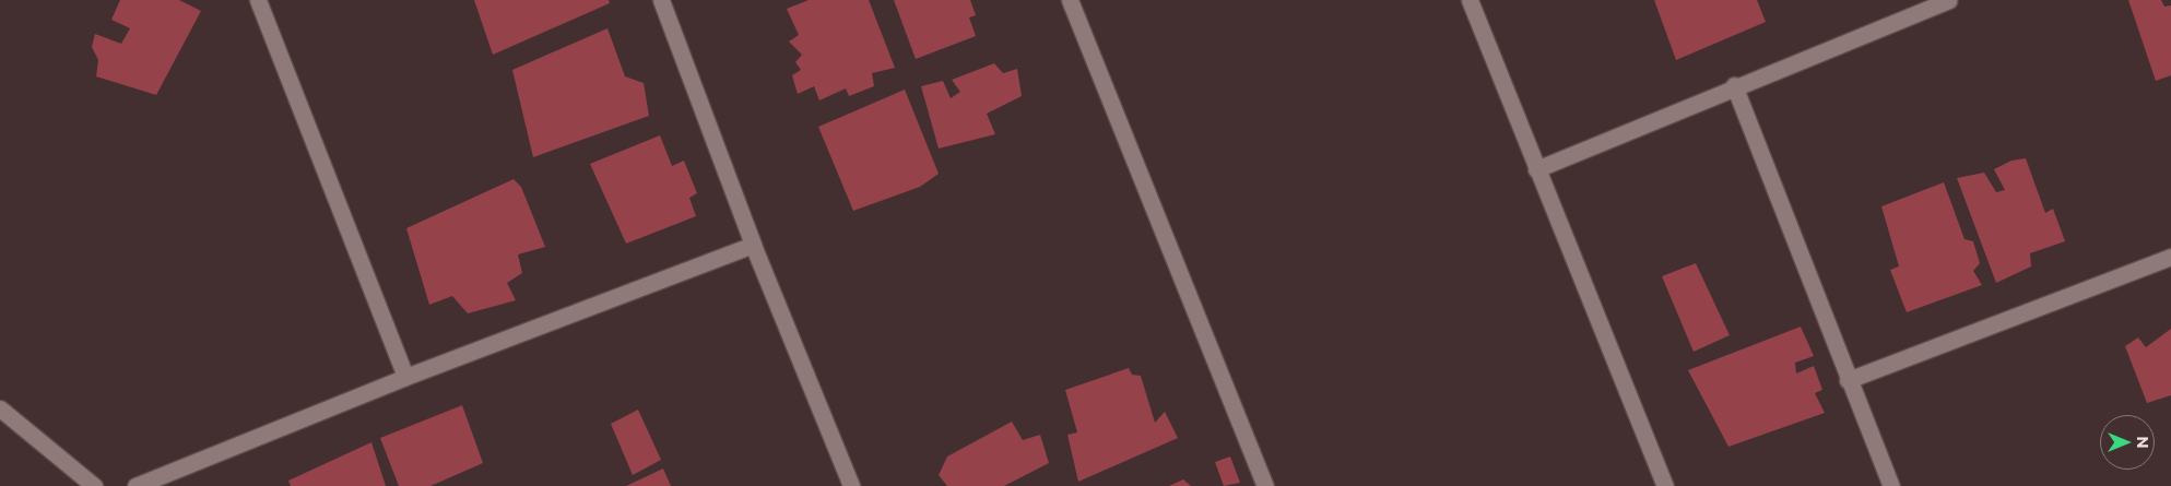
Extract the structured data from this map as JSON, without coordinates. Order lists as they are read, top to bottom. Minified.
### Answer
{"north":"right"}
